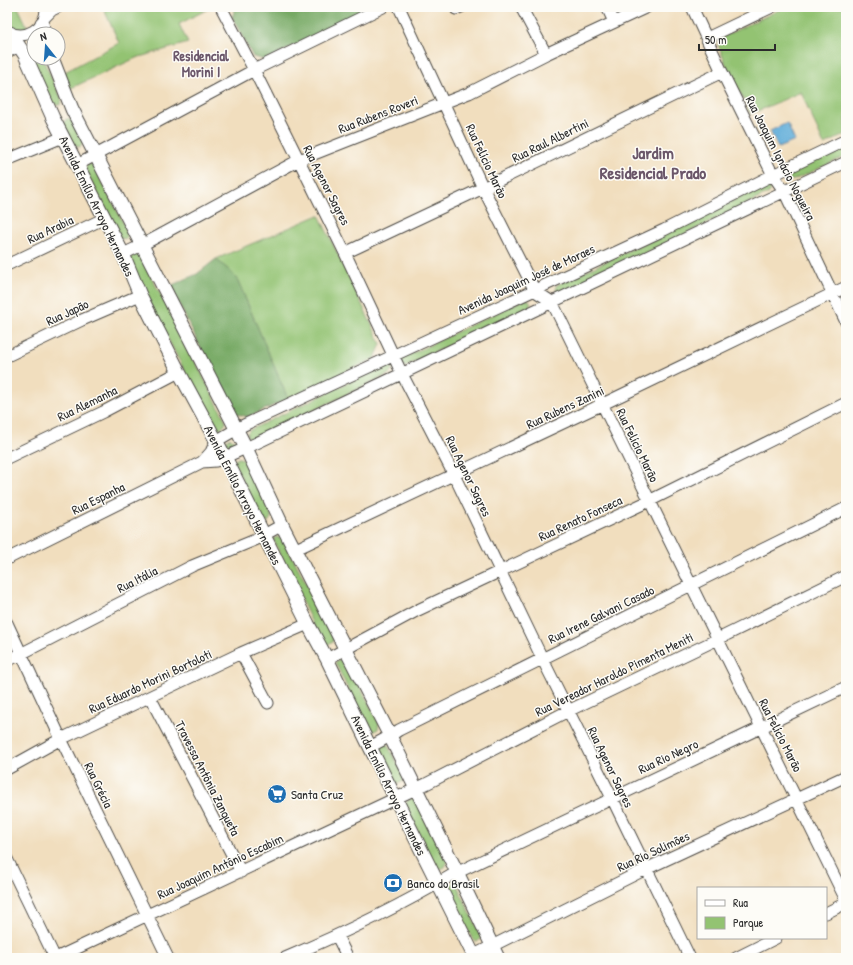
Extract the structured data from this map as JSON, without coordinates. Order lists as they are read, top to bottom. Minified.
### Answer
{"streets":{"main road":["Avenida Emílio Arroyo Hernandes"],"street":["Rua Rubens Roveri","Rua Raul Albertini","Rua Joaquim Ignácio Nogueira","Rua Felício Marão","Rua Agenor Sagres","Rua Arabia","Avenida Joaquim José de Moraes","Rua Japão","Rua Alemanha","Rua Rubens Zanini","Rua Espanha","Rua Renato Fonseca","Rua Itália","Rua Irene Galvani Casado","Rua Vereador Haroldo Pimenta Meniti","Rua Eduardo Morini Bortoloti","Rua Rio Negro","Travessa Antônia Zanqueta","Rua Grécia","Rua Rio Solimões","Rua Joaquim Antônio Escabim"]},"crossings":[["Rua Rubens Roveri","Rua Felício Marão"],["Rua Rubens Roveri","Rua Agenor Sagres"],["Rua Rubens Roveri","Avenida Emílio Arroyo Hernandes"],["Rua Raul Albertini","Rua Joaquim Ignácio Nogueira"],["Rua Raul Albertini","Rua Felício Marão"],["Rua Raul Albertini","Rua Agenor Sagres"],["Rua Joaquim Ignácio Nogueira","Avenida Joaquim José de Moraes"],["Rua Joaquim Ignácio Nogueira","Rua Rubens Zanini"],["Rua Felício Marão","Avenida Joaquim José de Moraes"],["Rua Felício Marão","Rua Rubens Zanini"],["Rua Felício Marão","Rua Renato Fonseca"],["Rua Felício Marão","Rua Irene Galvani Casado"],["Rua Felício Marão","Rua Vereador Haroldo Pimenta Meniti"],["Rua Felício Marão","Rua Rio Negro"],["Rua Felício Marão","Rua Rio Solimões"],["Rua Agenor Sagres","Avenida Joaquim José de Moraes"],["Rua Agenor Sagres","Rua Rubens Zanini"],["Rua Agenor Sagres","Rua Renato Fonseca"],["Rua Agenor Sagres","Rua Irene Galvani Casado"],["Rua Agenor Sagres","Rua Vereador Haroldo Pimenta Meniti"],["Rua Agenor Sagres","Rua Rio Negro"],["Rua Agenor Sagres","Rua Rio Solimões"],["Avenida Emílio Arroyo Hernandes","Rua Arabia"],["Avenida Emílio Arroyo Hernandes","Avenida Joaquim José de Moraes"],["Avenida Emílio Arroyo Hernandes","Rua Japão"],["Avenida Emílio Arroyo Hernandes","Rua Alemanha"],["Avenida Emílio Arroyo Hernandes","Rua Rubens Zanini"],["Avenida Emílio Arroyo Hernandes","Rua Espanha"],["Avenida Emílio Arroyo Hernandes","Rua Renato Fonseca"],["Avenida Emílio Arroyo Hernandes","Rua Itália"],["Avenida Emílio Arroyo Hernandes","Rua Irene Galvani Casado"],["Avenida Emílio Arroyo Hernandes","Rua Vereador Haroldo Pimenta Meniti"],["Avenida Emílio Arroyo Hernandes","Rua Eduardo Morini Bortoloti"],["Avenida Emílio Arroyo Hernandes","Rua Rio Negro"],["Avenida Emílio Arroyo Hernandes","Rua Rio Solimões"],["Avenida Emílio Arroyo Hernandes","Rua Joaquim Antônio Escabim"],["Avenida Joaquim José de Moraes","Rua Espanha"],["Rua Itália","Rua Grécia"],["Rua Vereador Haroldo Pimenta Meniti","Rua Joaquim Antônio Escabim"],["Rua Eduardo Morini Bortoloti","Travessa Antônia Zanqueta"],["Rua Eduardo Morini Bortoloti","Rua Grécia"],["Travessa Antônia Zanqueta","Rua Joaquim Antônio Escabim"],["Rua Grécia","Rua Joaquim Antônio Escabim"]],"districts":["Residencial Morini I","Jardim Residencial Prado"],"places":{"supermarket":["Santa Cruz"],"bank":["Banco do Brasil"]},"legend":["Rua","Parque"],"scale_bar":"50 m","north":"top"}
